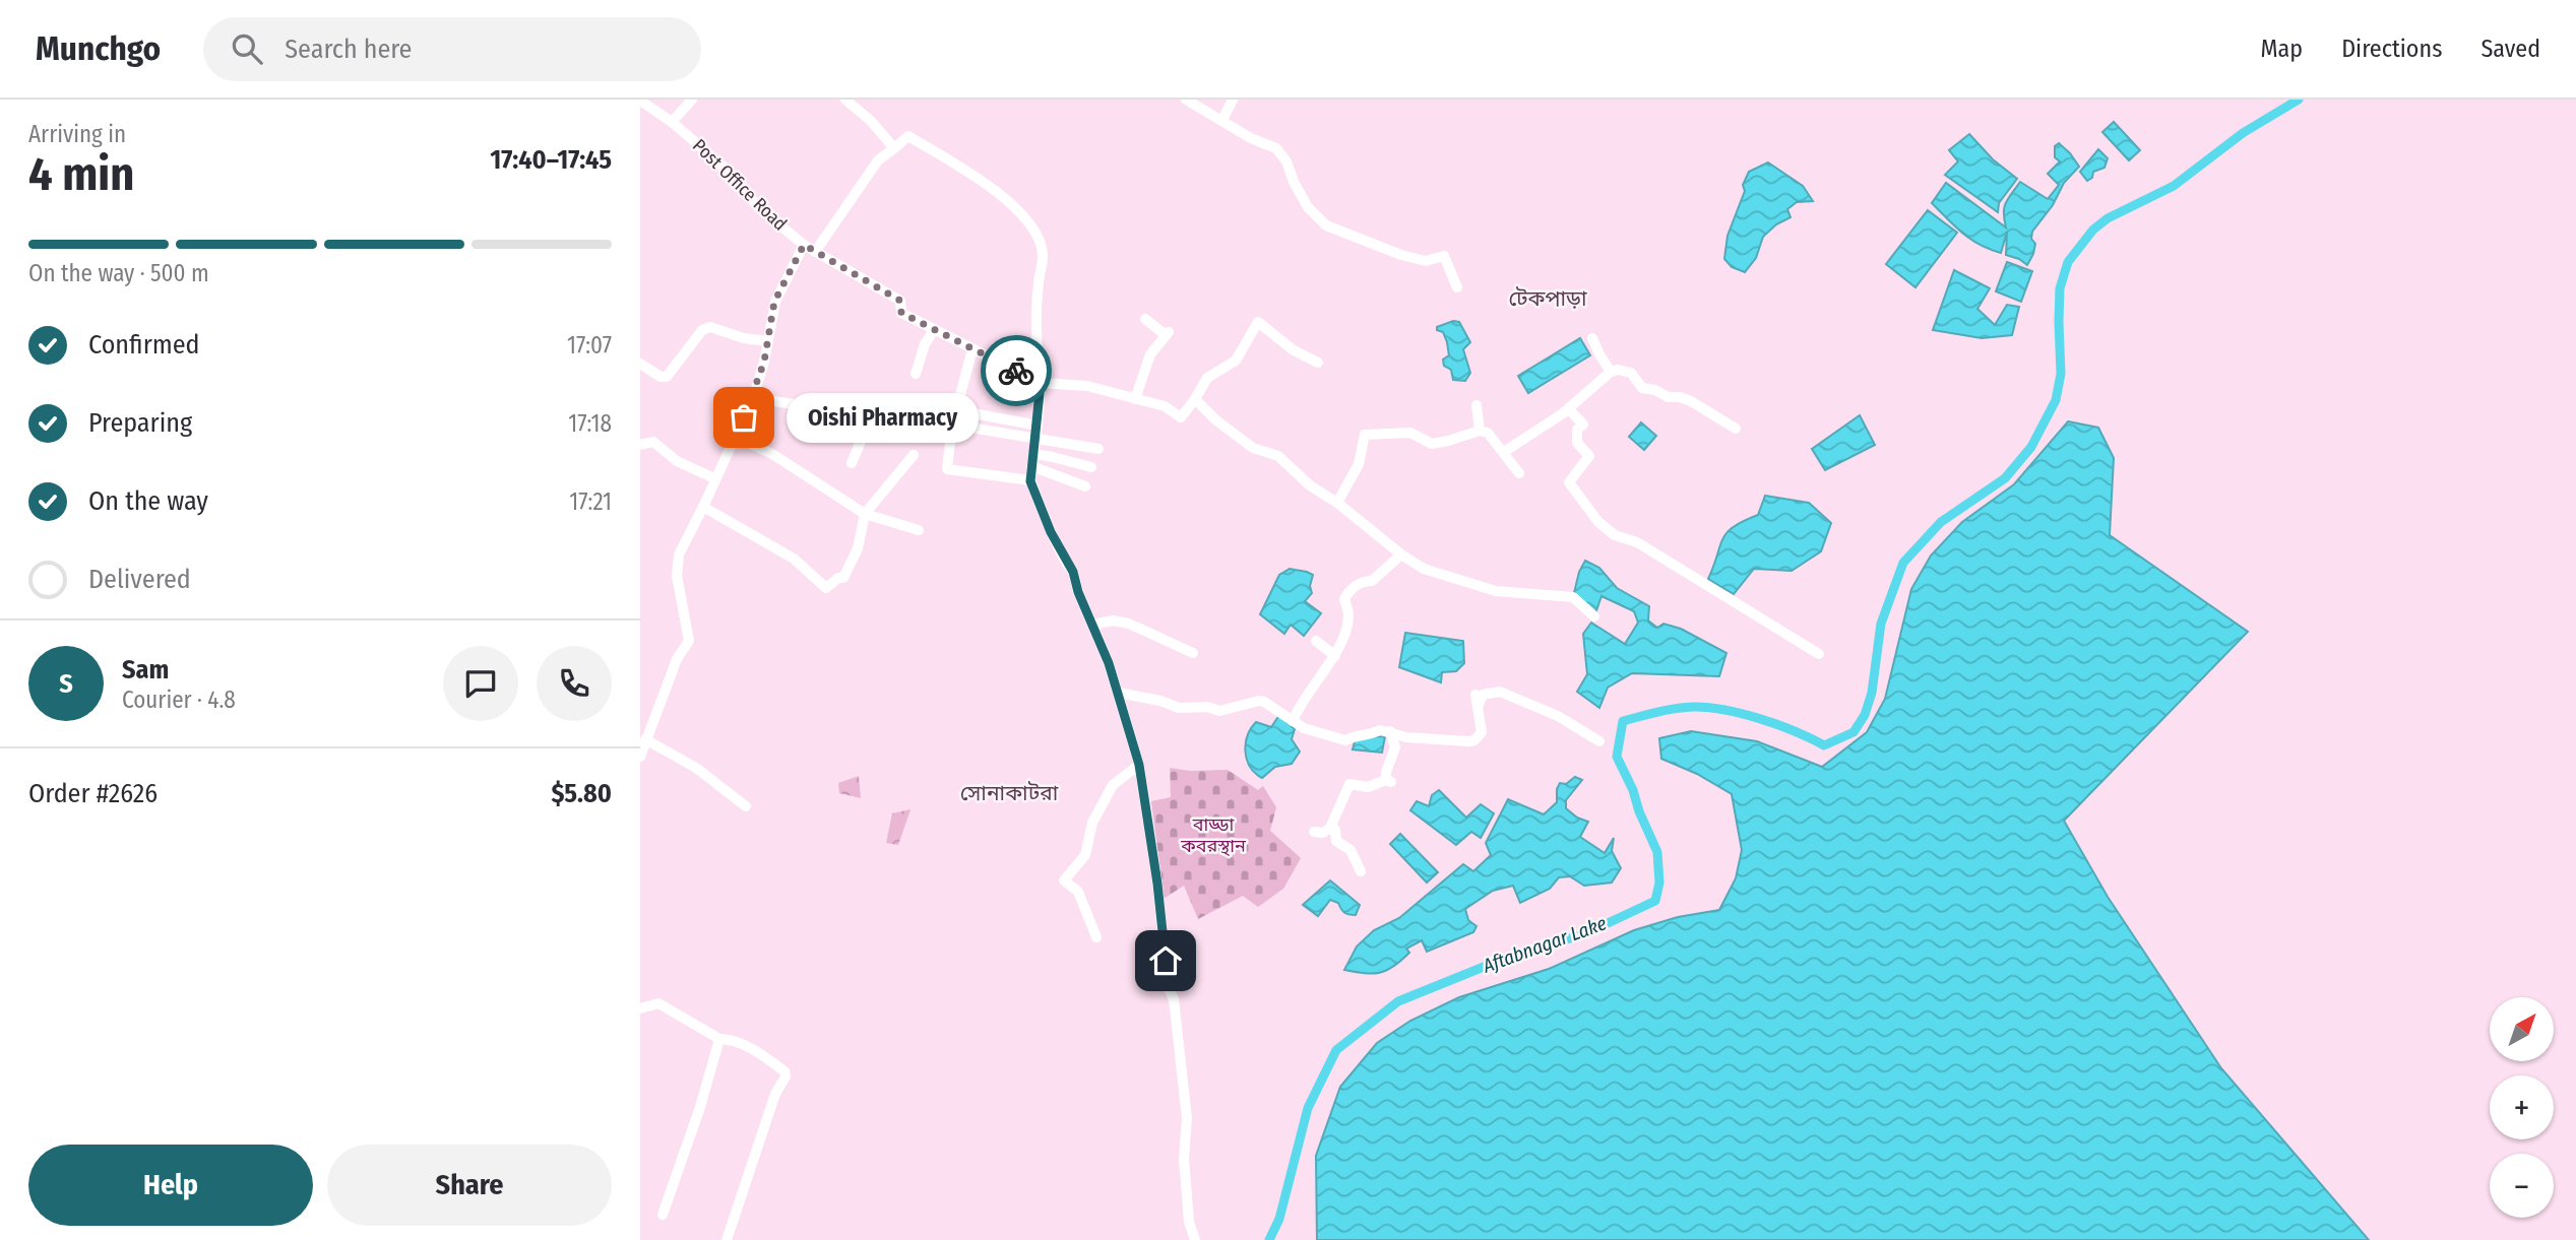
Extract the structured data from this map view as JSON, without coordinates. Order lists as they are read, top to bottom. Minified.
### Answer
{"streets":{"street":["Post Office Road"]},"districts":["টেকপাড়া","সোনাকাটরা"],"water":["Aftabnagar Lake"],"parks":["বাড্ডা কবরস্থান"],"places":["Oishi Pharmacy"],"north":"top right","page":{"header":"Munchgo","search":"Search here","nav":["Map","Directions","Saved"],"heading":["4 min","Arriving in","17:40–17:45"],"panel":["Sam","Courier · 4.8","Order #2626","$5.80"],"bar":"On the way · 500 m","list":[["Confirmed","17:07"],["Preparing","17:18"],["On the way","17:21"],"Delivered"],"bubble":"Oishi Pharmacy","round":"S","map_buttons":["+","−"],"buttons":["Help","Share"]}}
